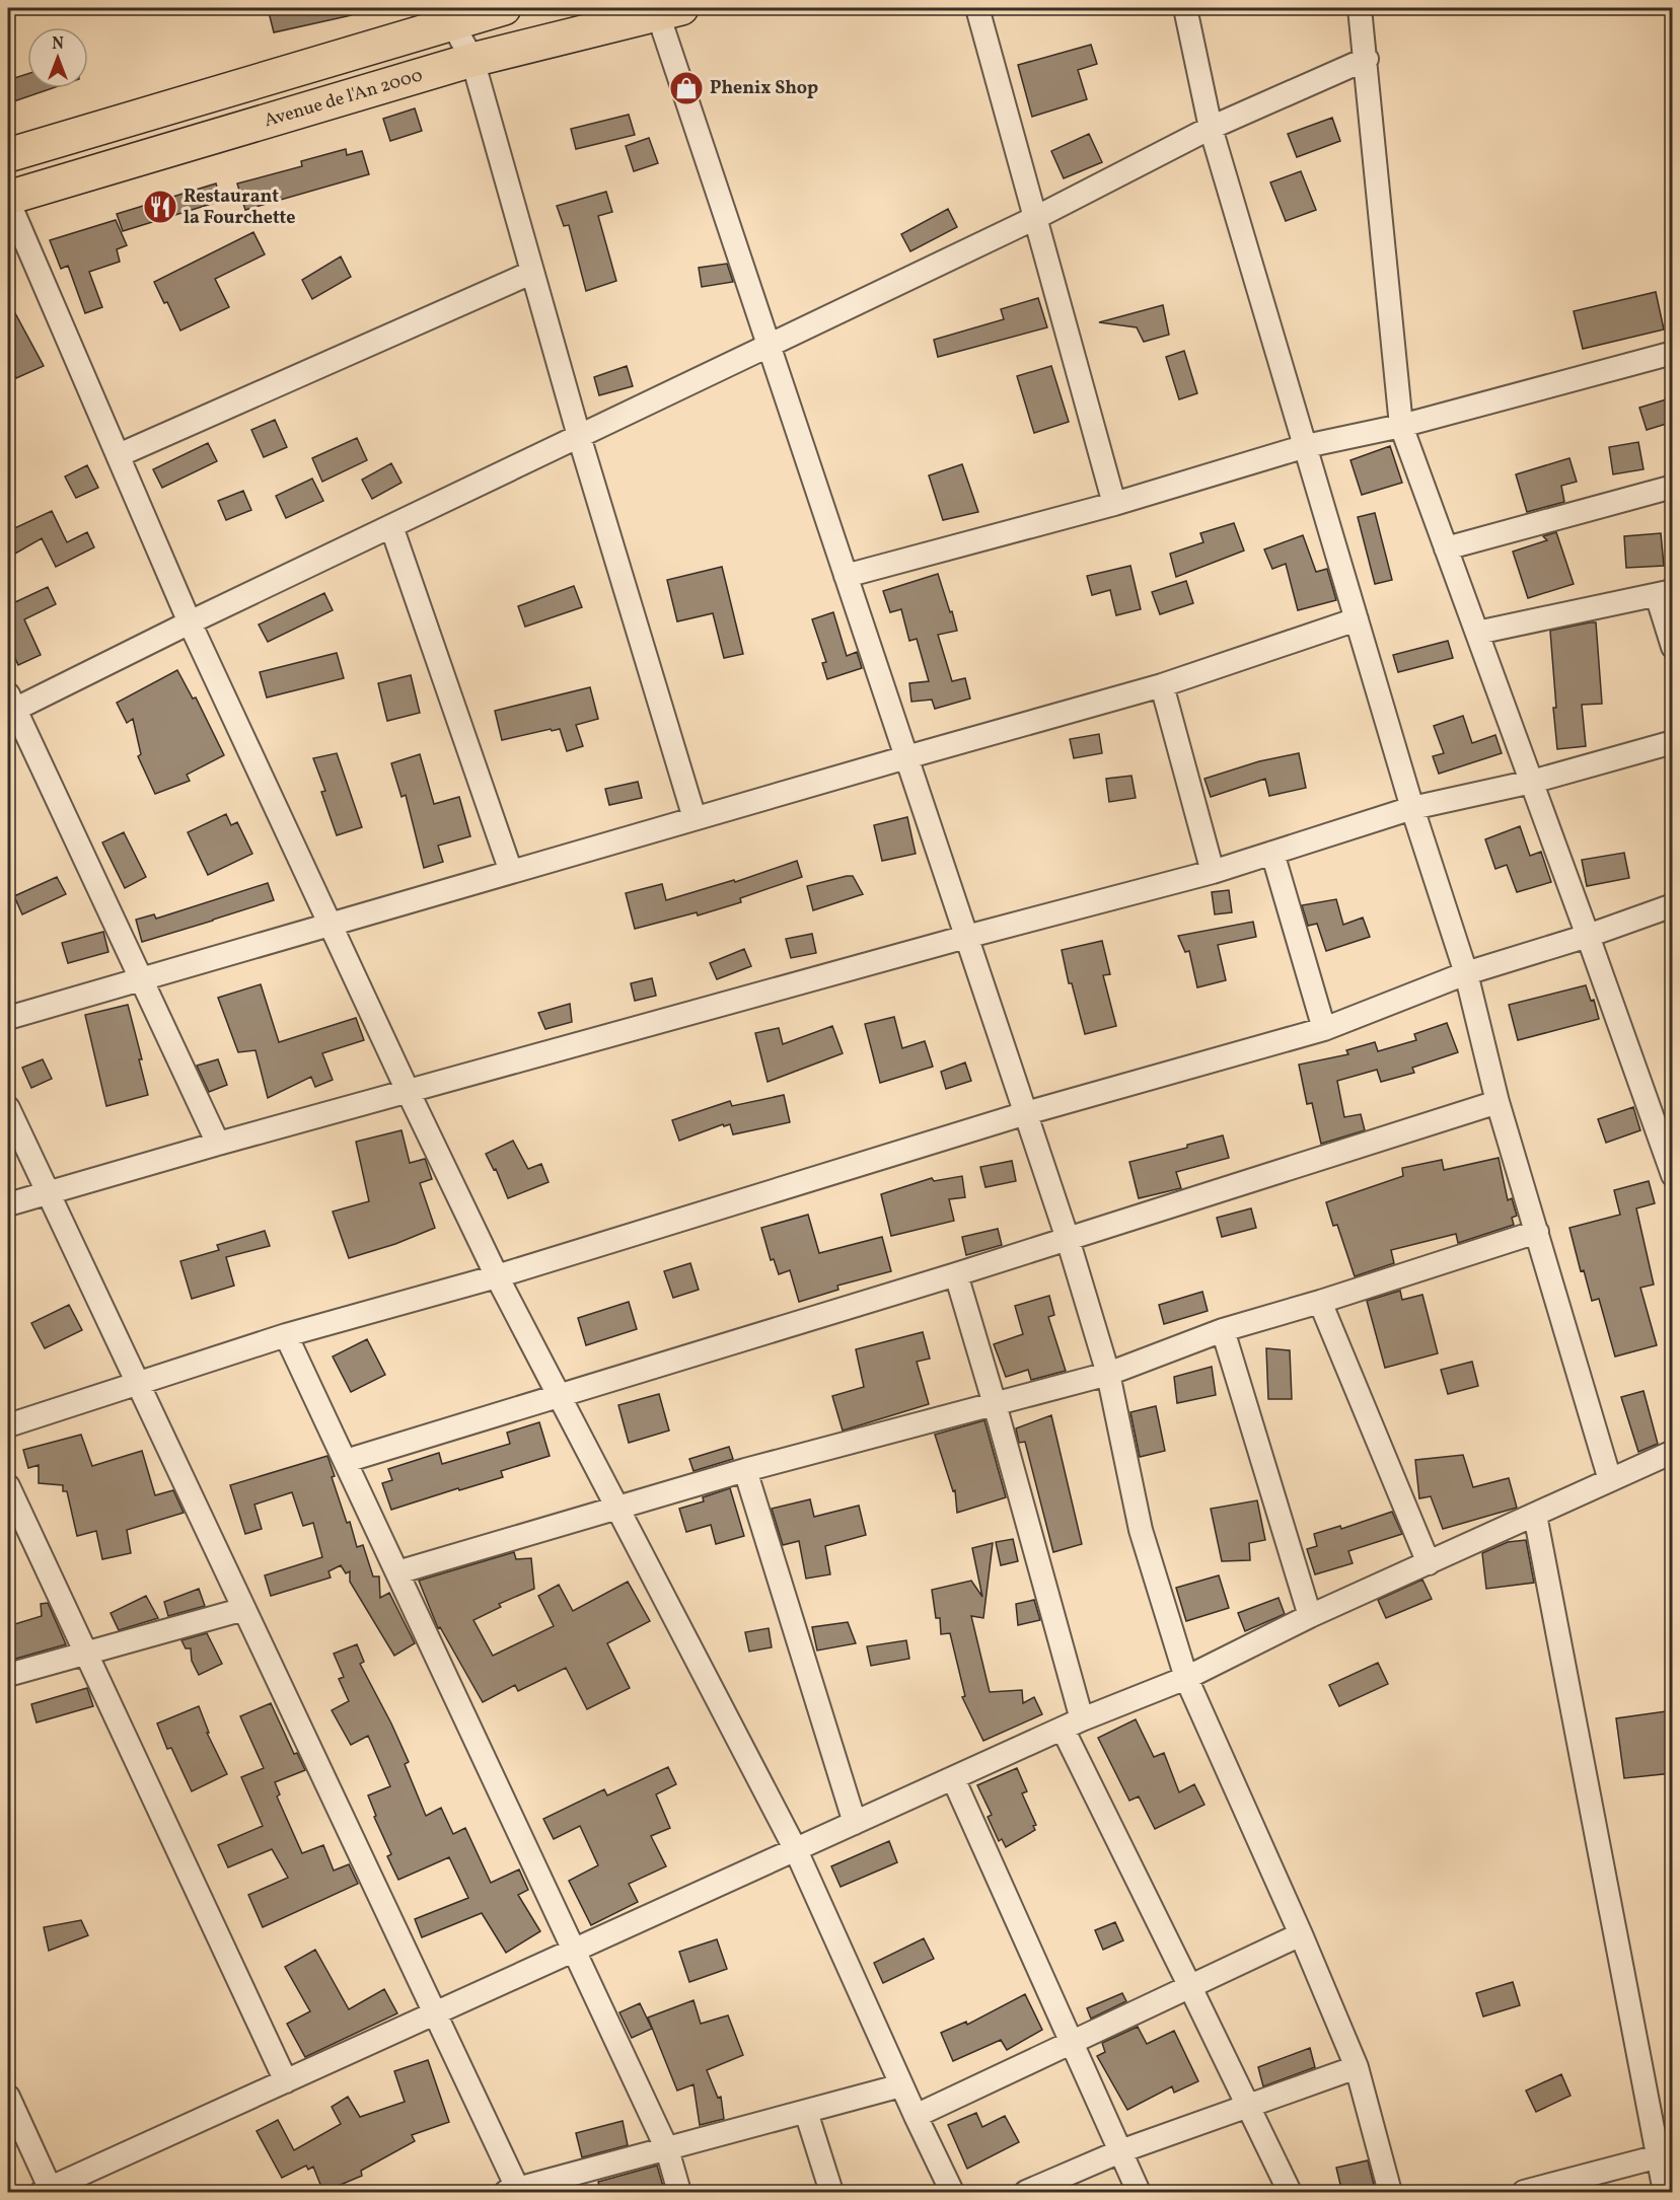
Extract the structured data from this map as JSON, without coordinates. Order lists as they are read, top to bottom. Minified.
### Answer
{"streets":{"main road":["Avenue de l'An 2000"]},"places":{"shop":["Phenix Shop"],"restaurant":["Restaurant la Fourchette"]},"north":"top"}
